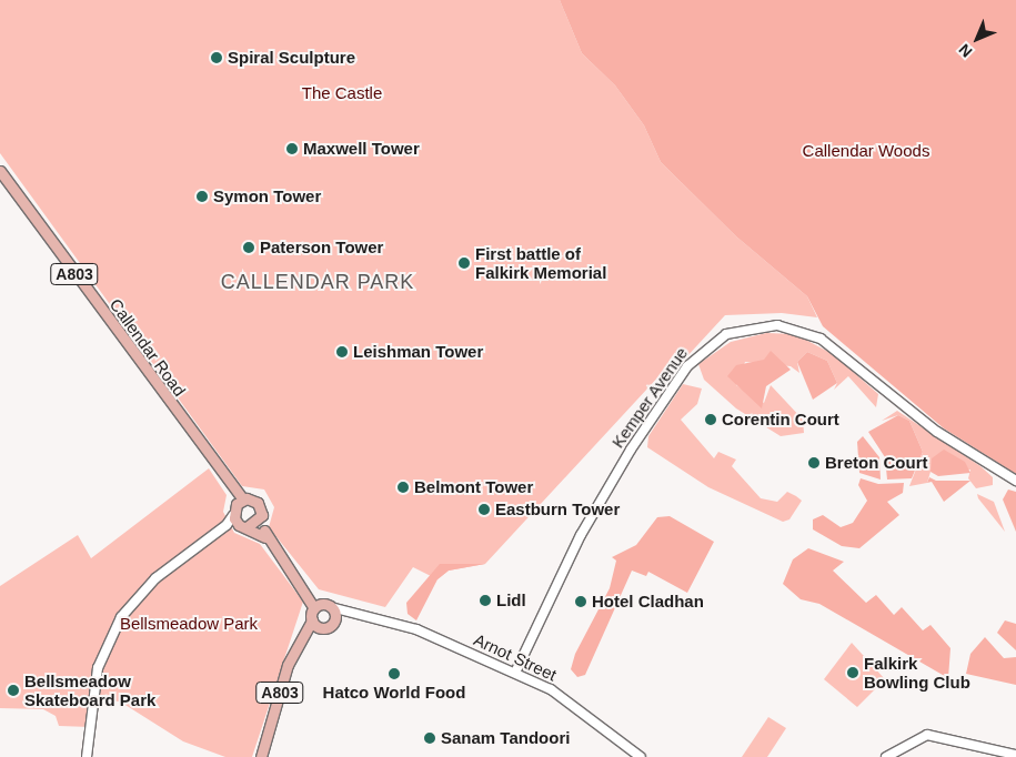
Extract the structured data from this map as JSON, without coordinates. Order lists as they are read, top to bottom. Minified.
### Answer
{"streets":{"main road":["A803","Callendar Road","Kemper Avenue","Arnot Street"]},"crossings":[["A803","Callendar Road"],["A803","Arnot Street"],["Kemper Avenue","Arnot Street"]],"districts":["CALLENDAR PARK"],"parks":["The Castle","Callendar Woods","Bellsmeadow Park"],"places":["Spiral Sculpture","Maxwell Tower","Symon Tower","Paterson Tower","First battle of Falkirk Memorial","Leishman Tower","Corentin Court","Breton Court","Belmont Tower","Eastburn Tower","Lidl","Hotel Cladhan","Falkirk Bowling Club","Hatco World Food","Bellsmeadow Skateboard Park","Sanam Tandoori"],"north":"bottom left"}
